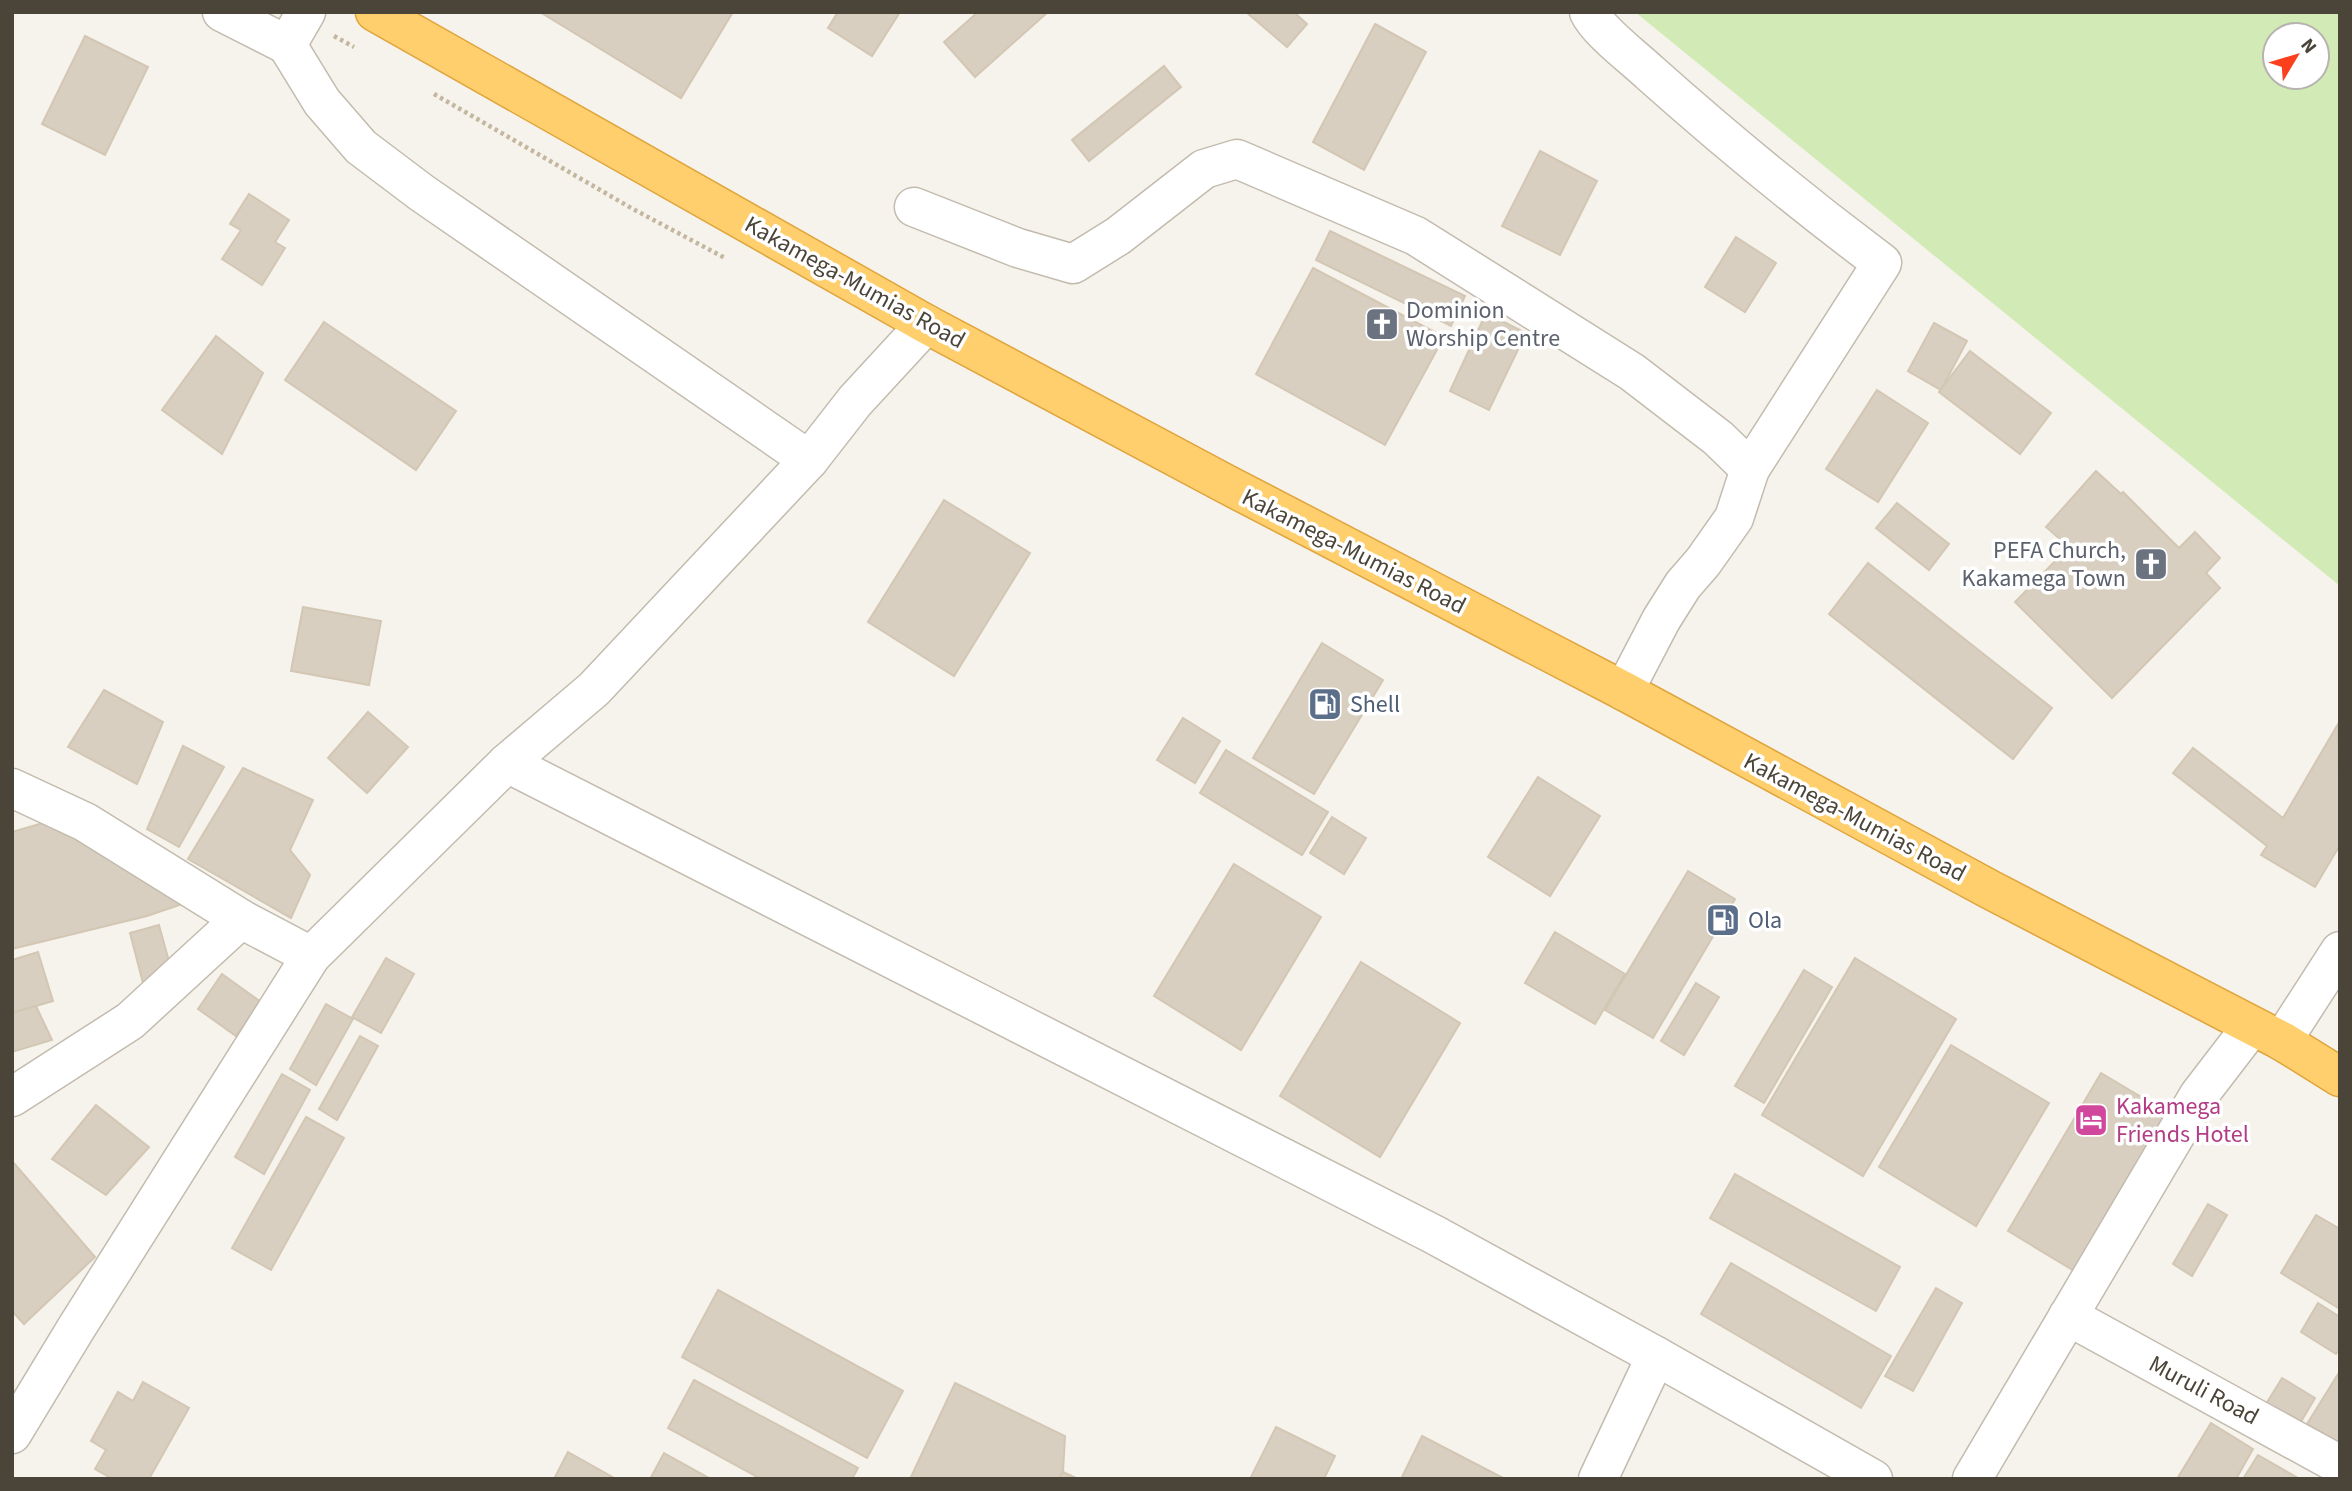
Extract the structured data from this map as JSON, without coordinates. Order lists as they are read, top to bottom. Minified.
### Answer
{"streets":{"highway":["Kakamega-Mumias Road"],"street":["Muruli Road"]},"places":{"church":["Dominion Worship Centre","PEFA Church, Kakamega Town"],"fuel station":["Shell","Ola"],"hotel":["Kakamega Friends Hotel"]},"north":"top right"}
